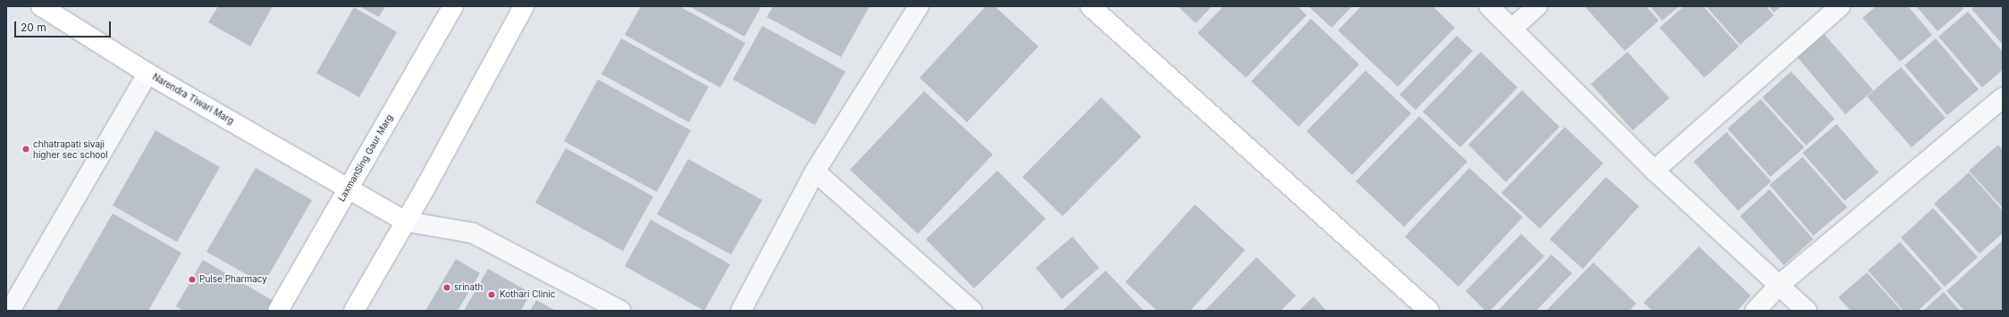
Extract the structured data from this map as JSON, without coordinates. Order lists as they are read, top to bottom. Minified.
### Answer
{"streets":{"street":["Narendra Tiwari Marg","LaxmanSing Gaur Marg"]},"crossings":[["Narendra Tiwari Marg","LaxmanSing Gaur Marg"]],"places":["chhatrapati sivaji higher sec school","Pulse Pharmacy","srinath","Kothari Clinic"],"scale_bar":"20 m"}
